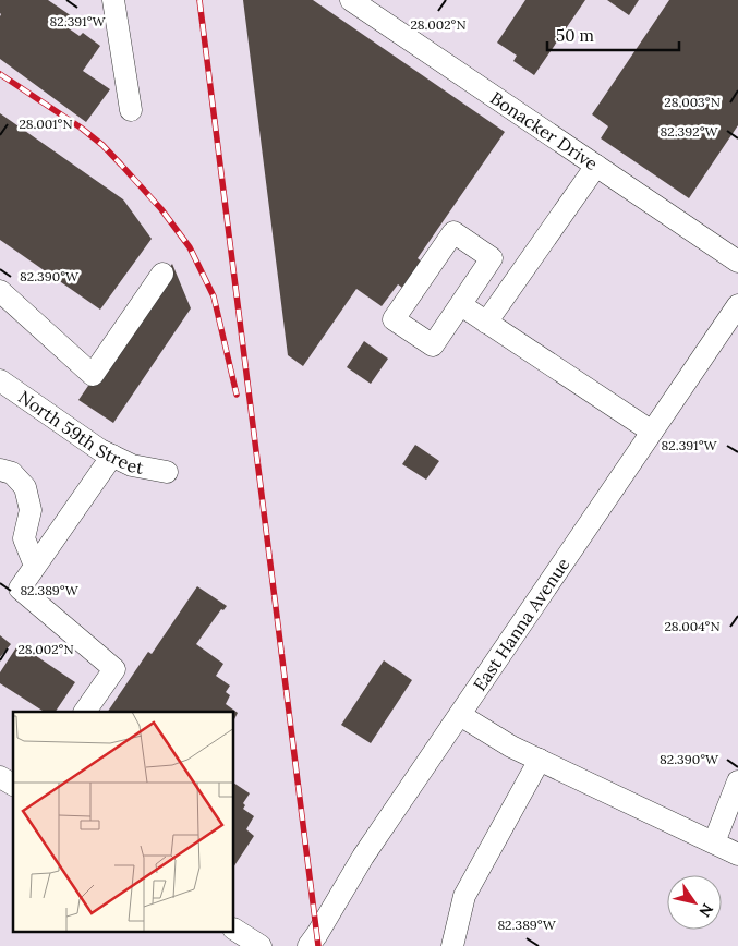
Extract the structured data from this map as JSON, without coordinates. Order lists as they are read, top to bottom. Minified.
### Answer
{"streets":{"street":["Bonacker Drive","North 59th Street","East Hanna Avenue"]},"scale_bar":"50 m","north":"bottom right","coordinates":["82.391°W","28.002°N","28.003°N","28.001°N","82.392°W","82.390°W","82.389°W","28.004°N"]}
